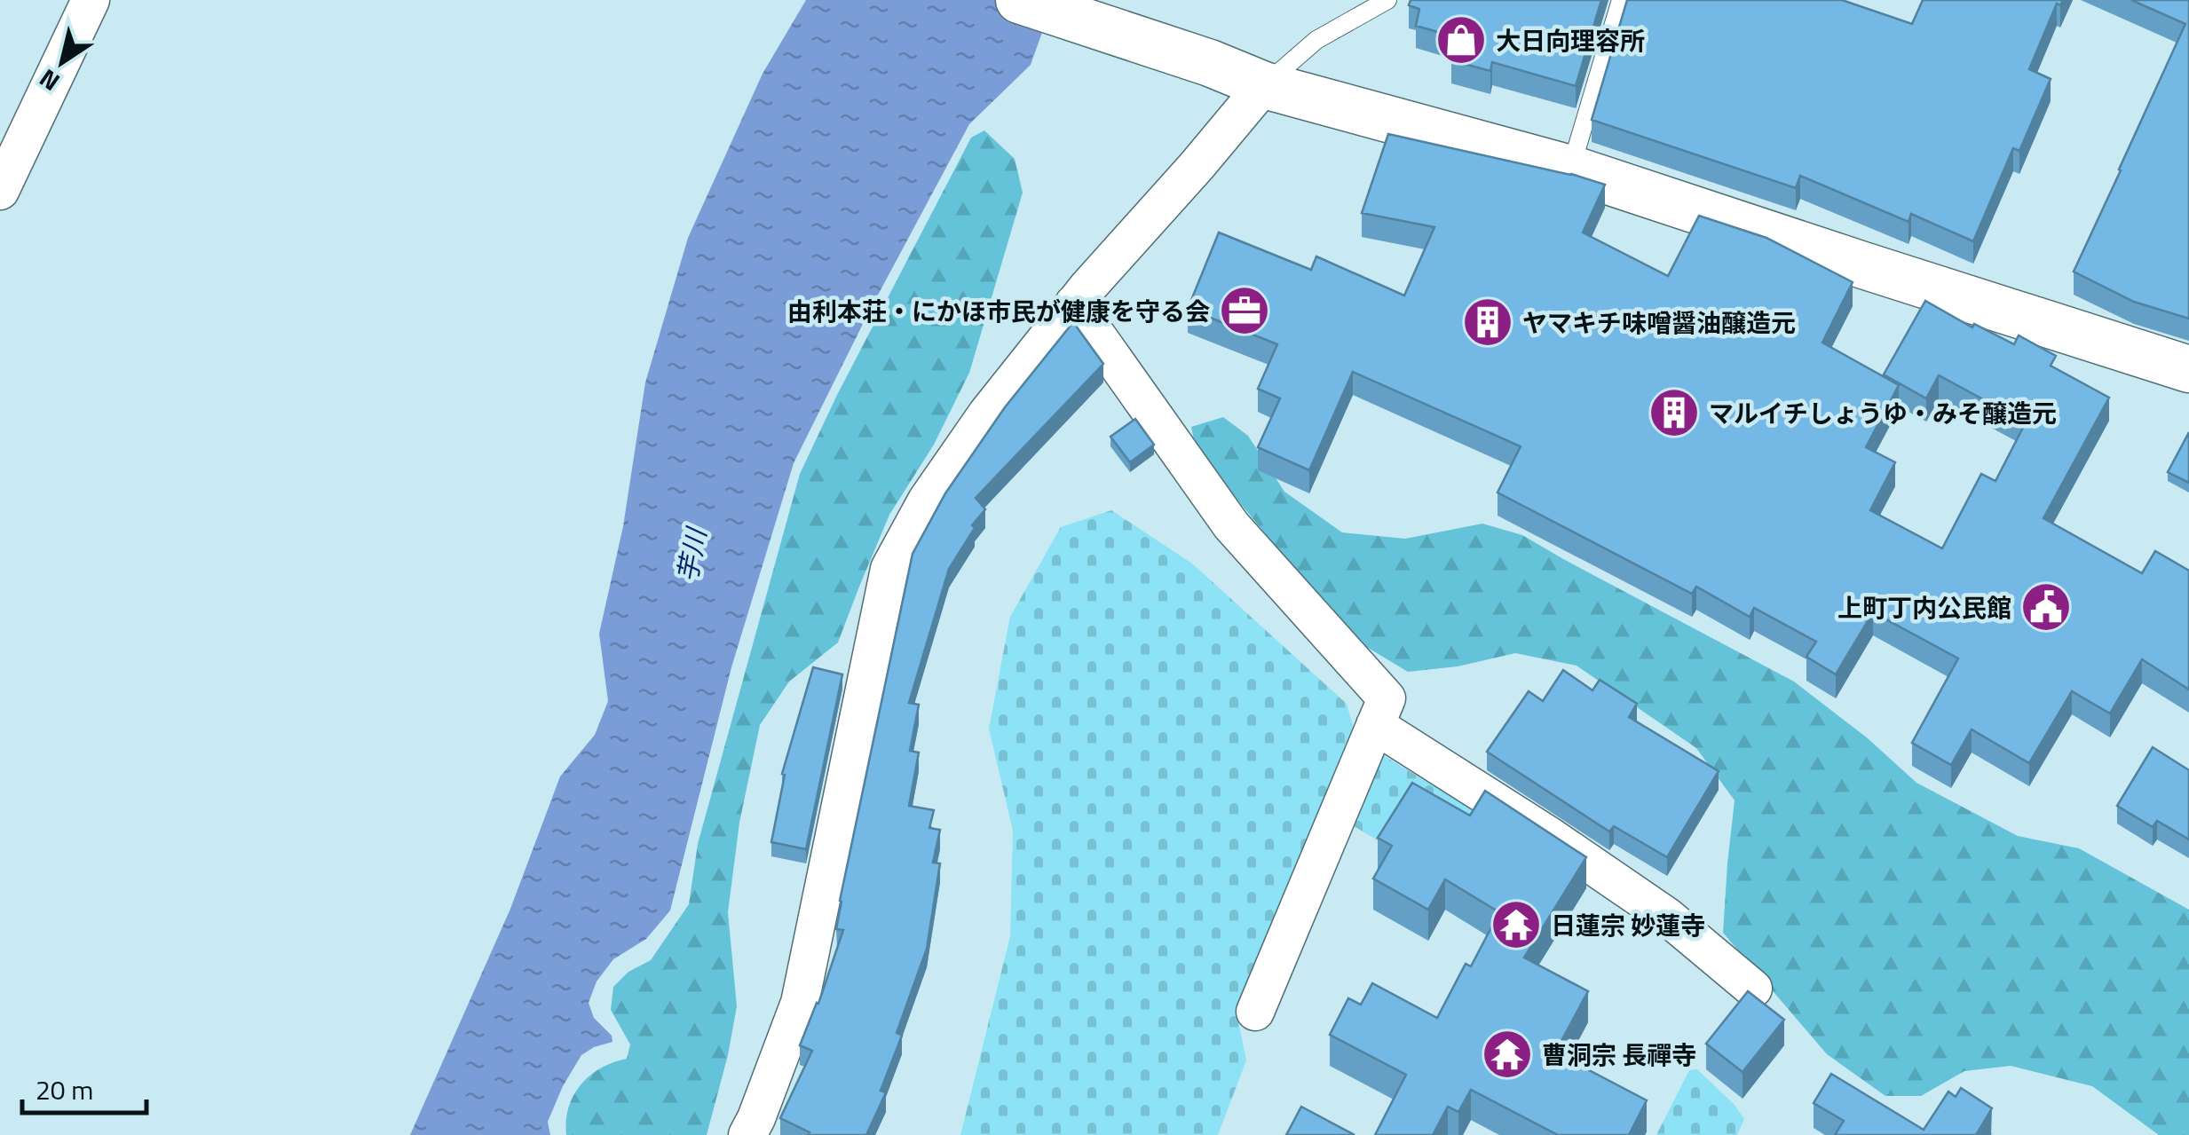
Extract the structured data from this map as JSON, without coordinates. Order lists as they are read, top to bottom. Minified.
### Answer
{"water":["芋川"],"places":{"shop":["大日向理容所"],"office":["由利本荘・にかほ市民が健康を守る会"],"building":["ヤマキチ味噌醤油醸造元","マルイチしょうゆ・みそ醸造元"],"public building":["上町丁内公民館"],"temple":["日蓮宗 妙蓮寺","曹洞宗 長禪寺"]},"scale_bar":"20 m","north":"bottom left"}
